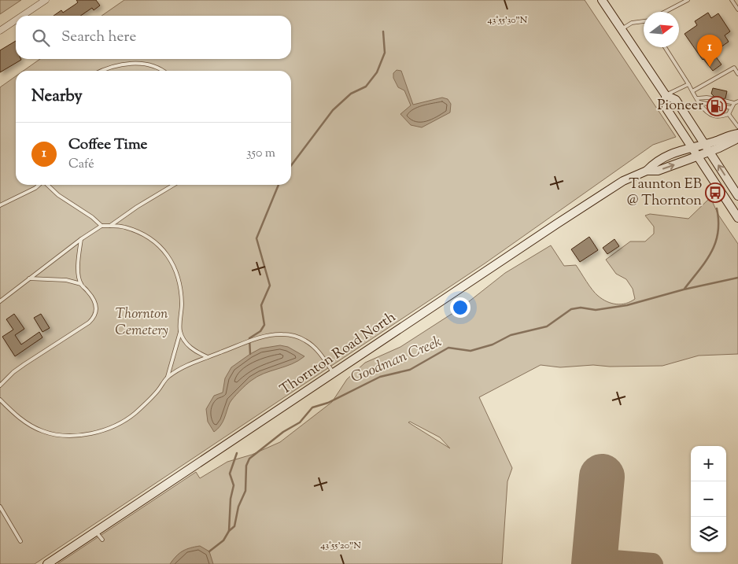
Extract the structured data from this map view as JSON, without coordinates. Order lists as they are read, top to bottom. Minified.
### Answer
{"streets":{"main road":["Thornton Road North"]},"water":["Goodman Creek"],"parks":["Thornton Cemetery"],"places":{"fuel station":["Pioneer"],"bus stop":["Taunton EB @ Thornton"]},"north":"right","page":{"search":"Search here","pins":"1","heading":"Nearby","list":[{"mark":"1","name":"Coffee Time","note":"Café","value":"350 m"}],"map_buttons":["+","−"]},"coordinates":["43°55'30\"N","43°55'20\"N"]}
